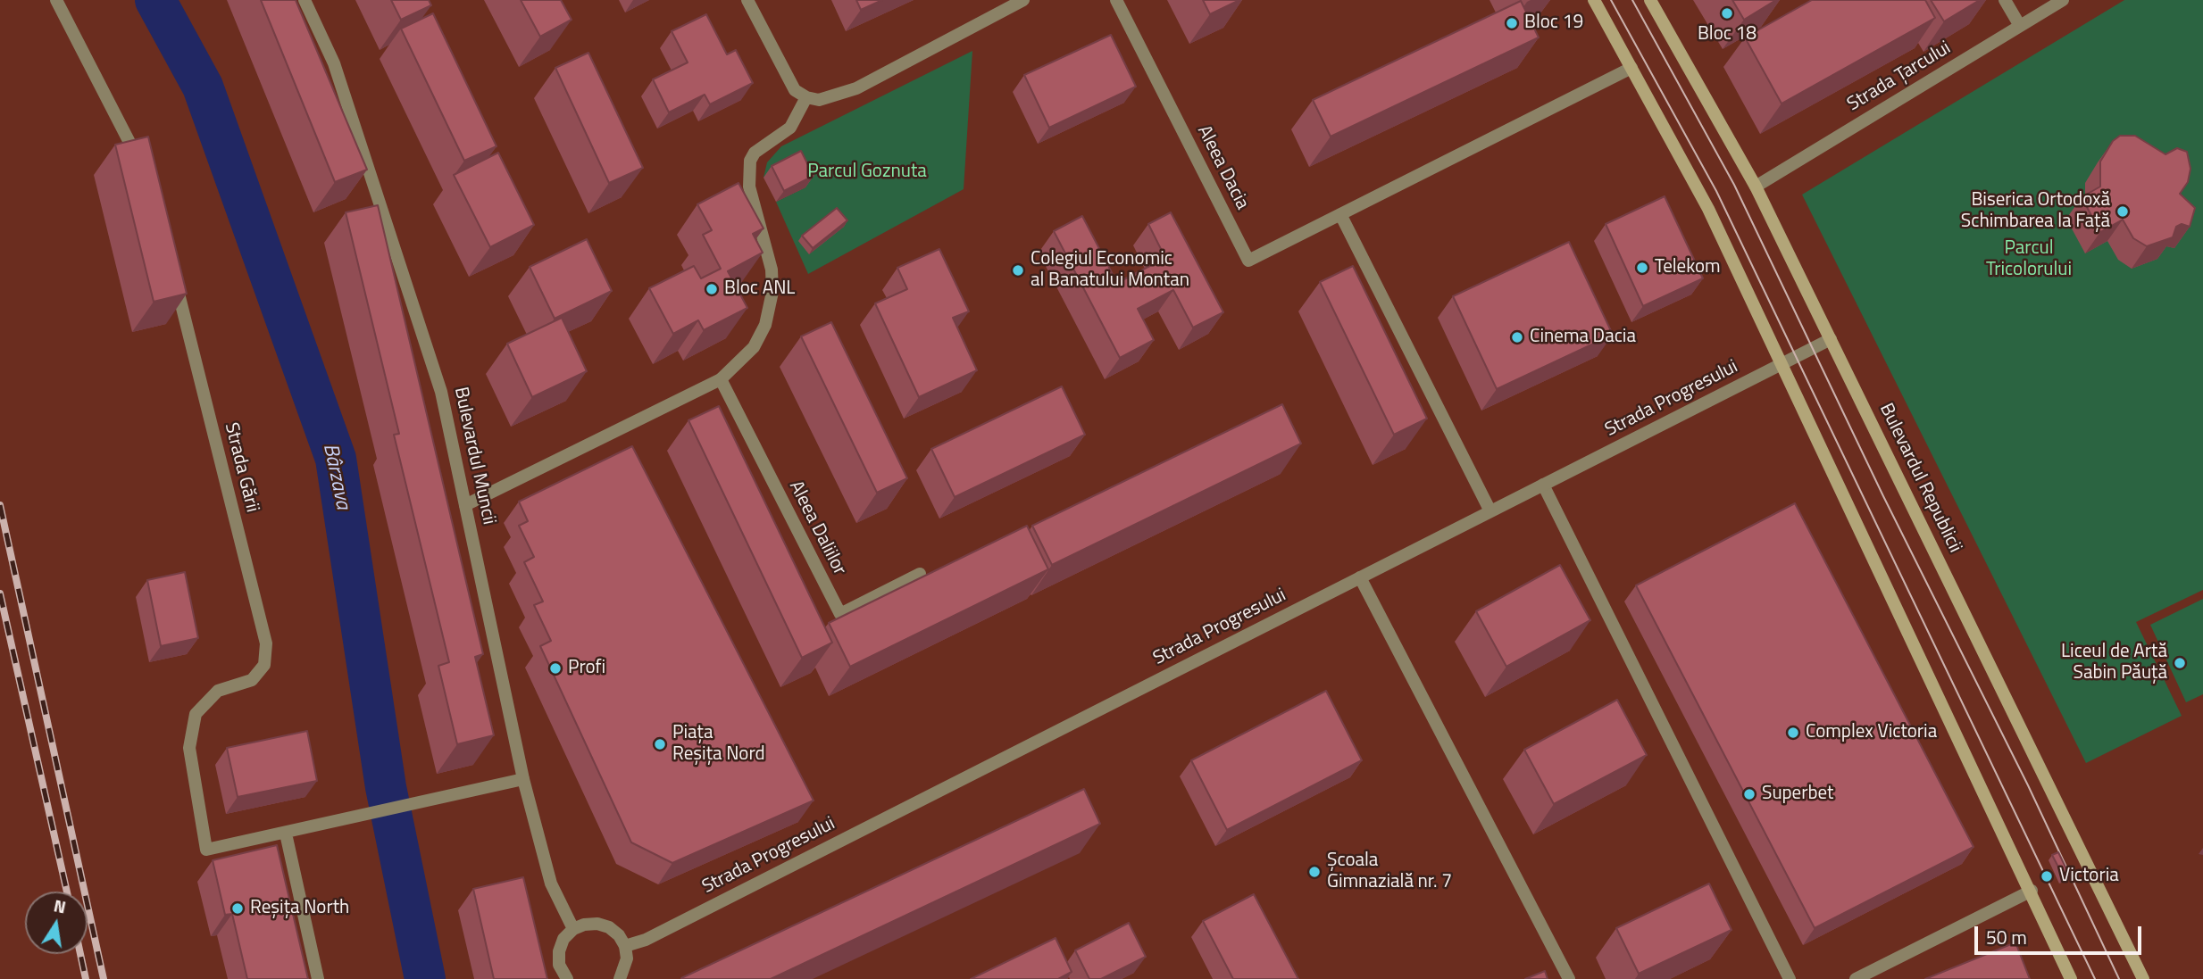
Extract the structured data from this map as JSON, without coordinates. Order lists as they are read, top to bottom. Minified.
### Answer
{"streets":{"main road":["Bulevardul Republicii"],"street":["Strada Țarcului","Aleea Dacia","Strada Progresului","Bulevardul Muncii","Strada Gării","Aleea Daliilor"]},"crossings":[["Strada Țarcului","Bulevardul Republicii"],["Strada Progresului","Bulevardul Republicii"],["Bulevardul Muncii","Strada Gării"]],"water":["Bârzava"],"parks":["Parcul Goznuta","Parcul Tricolorului"],"places":["Bloc 18","Bloc 19","Biserica Ortodoxă Schimbarea la Față","Telekom","Colegiul Economic al Banatului Montan","Bloc ANL","Cinema Dacia","Liceul de Artă Sabin Păuță","Profi","Complex Victoria","Piața Reșița Nord","Superbet","Școala Gimnazială nr. 7","Victoria","Reșița North"],"scale_bar":"50 m","north":"top"}
